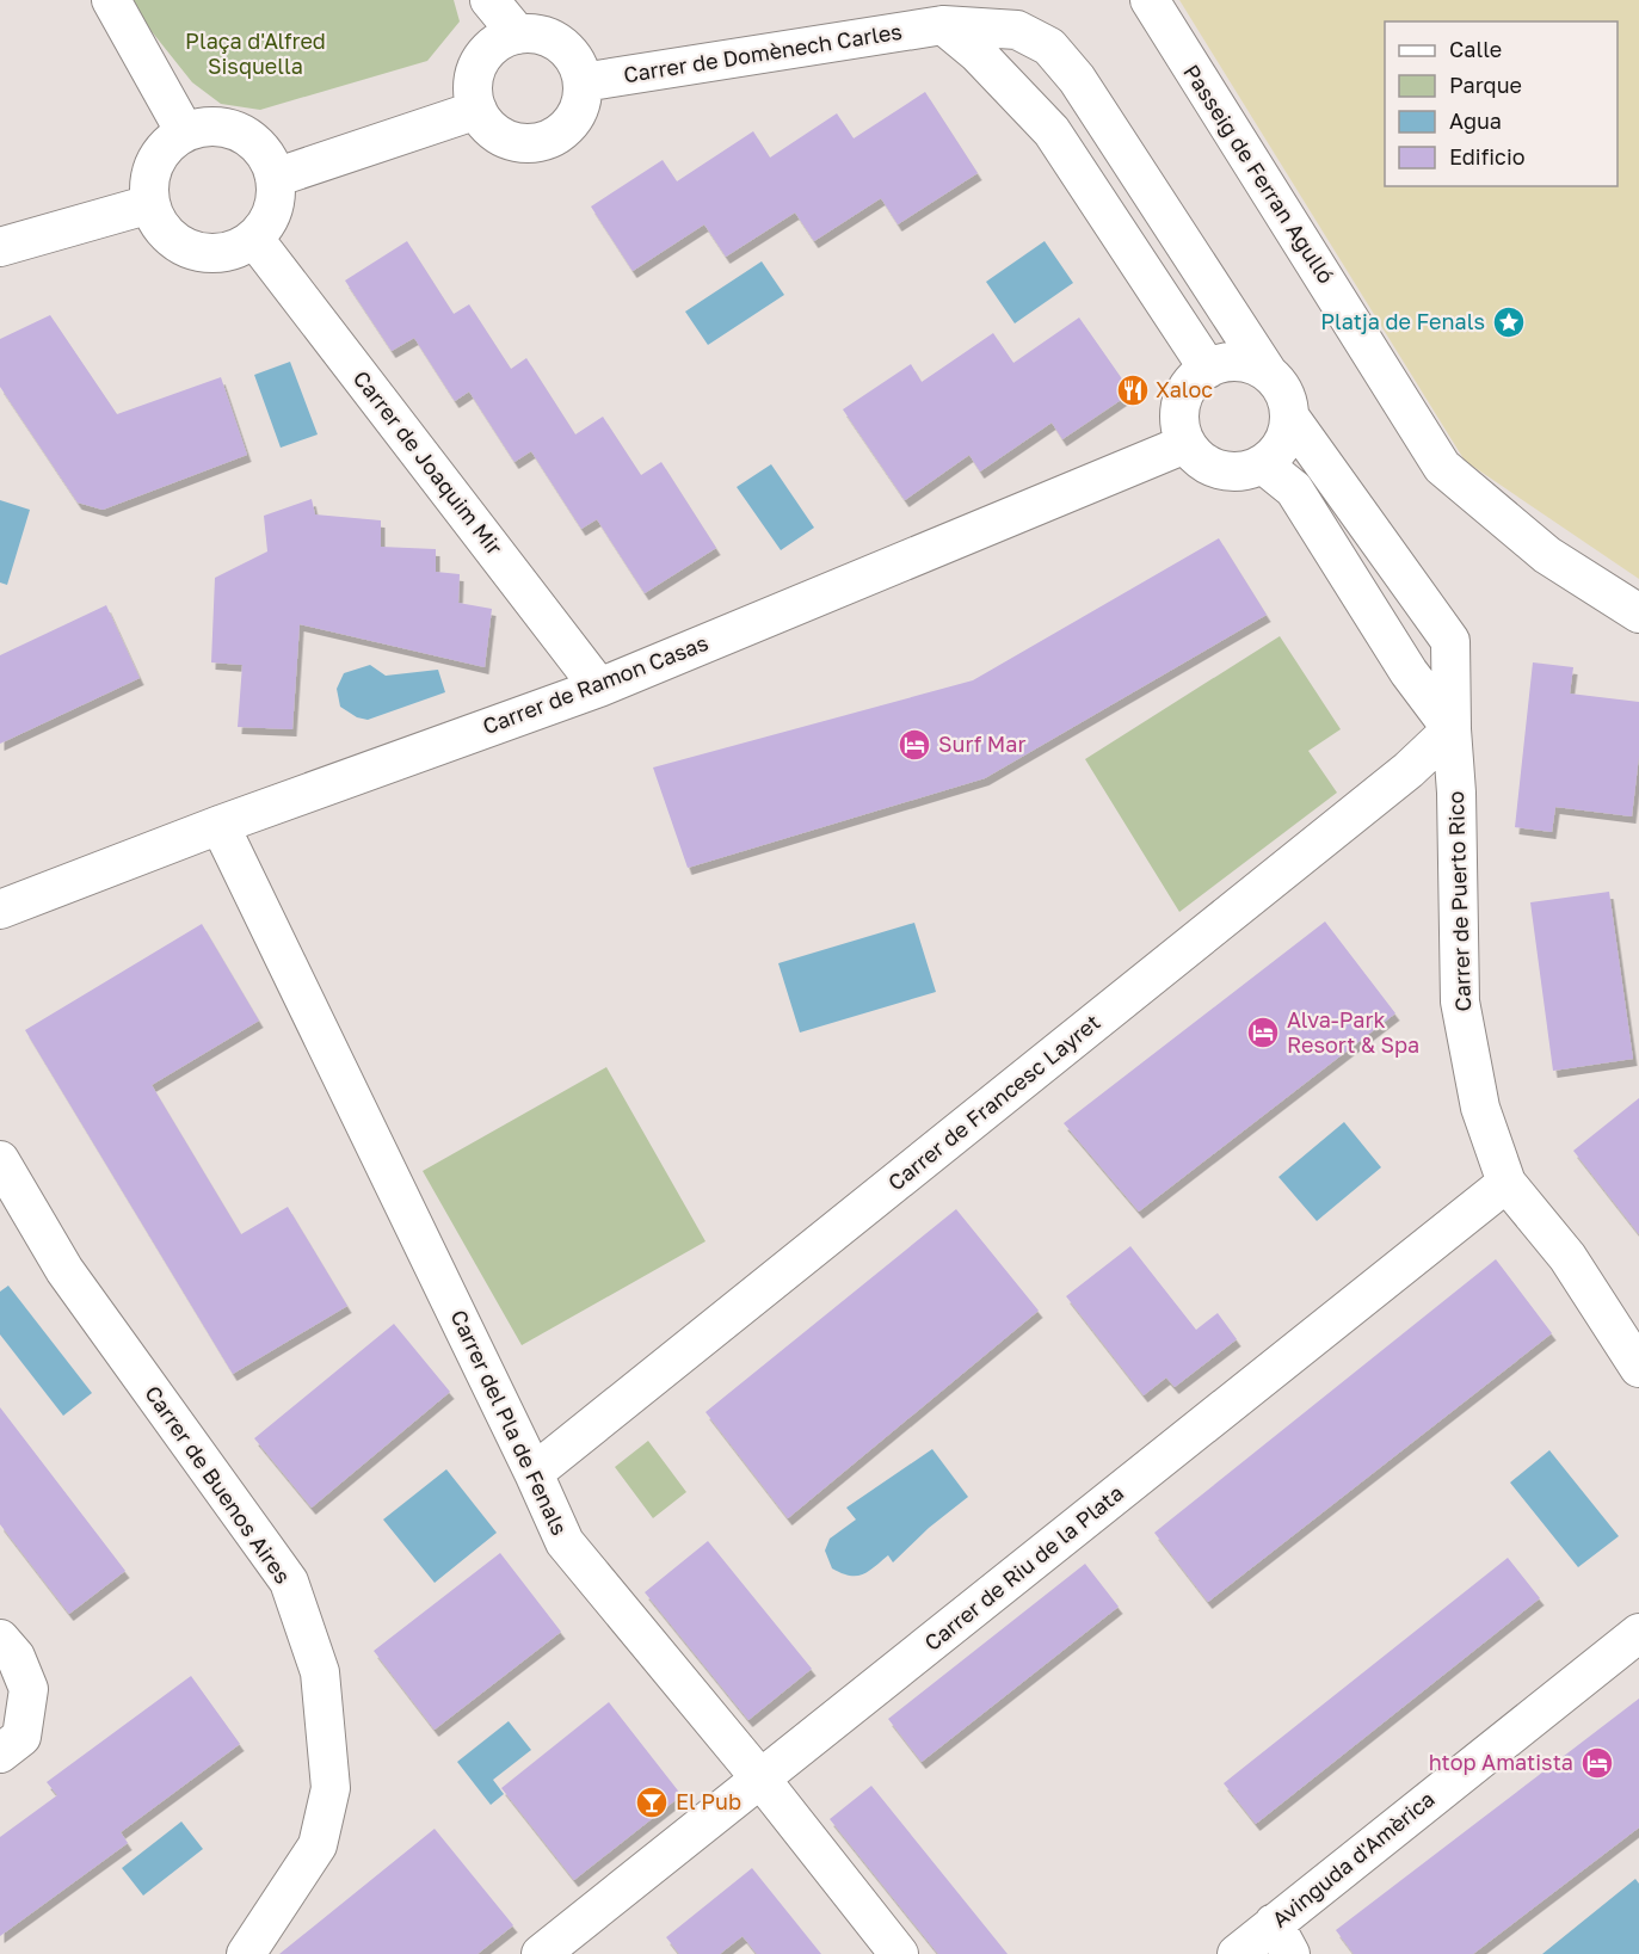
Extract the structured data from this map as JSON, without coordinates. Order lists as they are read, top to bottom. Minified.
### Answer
{"streets":{"street":["Carrer de Domènech Carles","Passeig de Ferran Agulló","Carrer de Joaquim Mir","Carrer de Ramon Casas","Carrer de Puerto Rico","Carrer de Francesc Layret","Carrer del Pla de Fenals","Carrer de Buenos Aires","Carrer de Riu de la Plata","Avinguda d'Amèrica"]},"crossings":[["Carrer de Joaquim Mir","Carrer de Ramon Casas"],["Carrer de Ramon Casas","Carrer del Pla de Fenals"],["Carrer de Puerto Rico","Carrer de Francesc Layret"],["Carrer de Puerto Rico","Carrer de Riu de la Plata"],["Carrer de Francesc Layret","Carrer del Pla de Fenals"],["Carrer del Pla de Fenals","Carrer de Riu de la Plata"]],"parks":["Plaça d'Alfred Sisquella"],"places":{"place":["Platja de Fenals"],"restaurant":["Xaloc"],"hotel":["Surf Mar","Alva-Park Resort & Spa","htop Amatista"],"bar":["El Pub"]},"legend":["Calle","Parque","Agua","Edificio"]}
